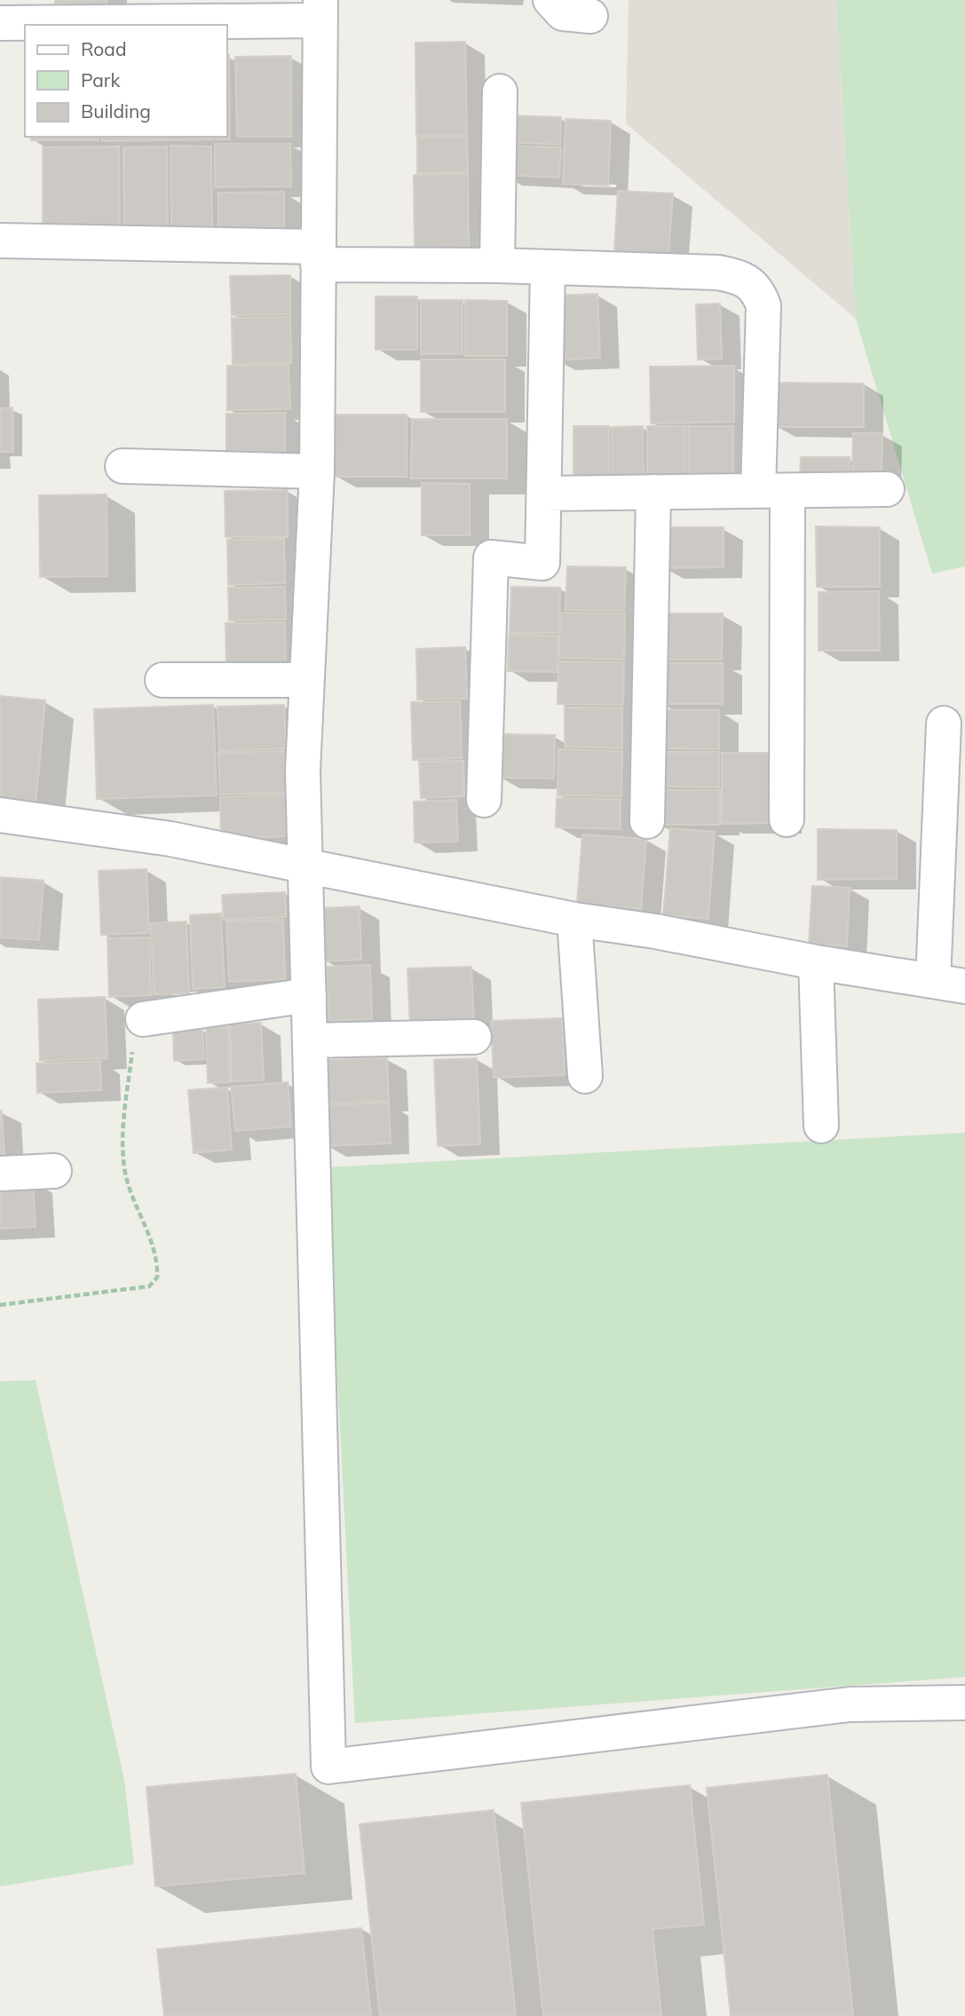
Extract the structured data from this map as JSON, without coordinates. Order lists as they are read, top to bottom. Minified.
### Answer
{"legend":["Road","Park","Building"]}
